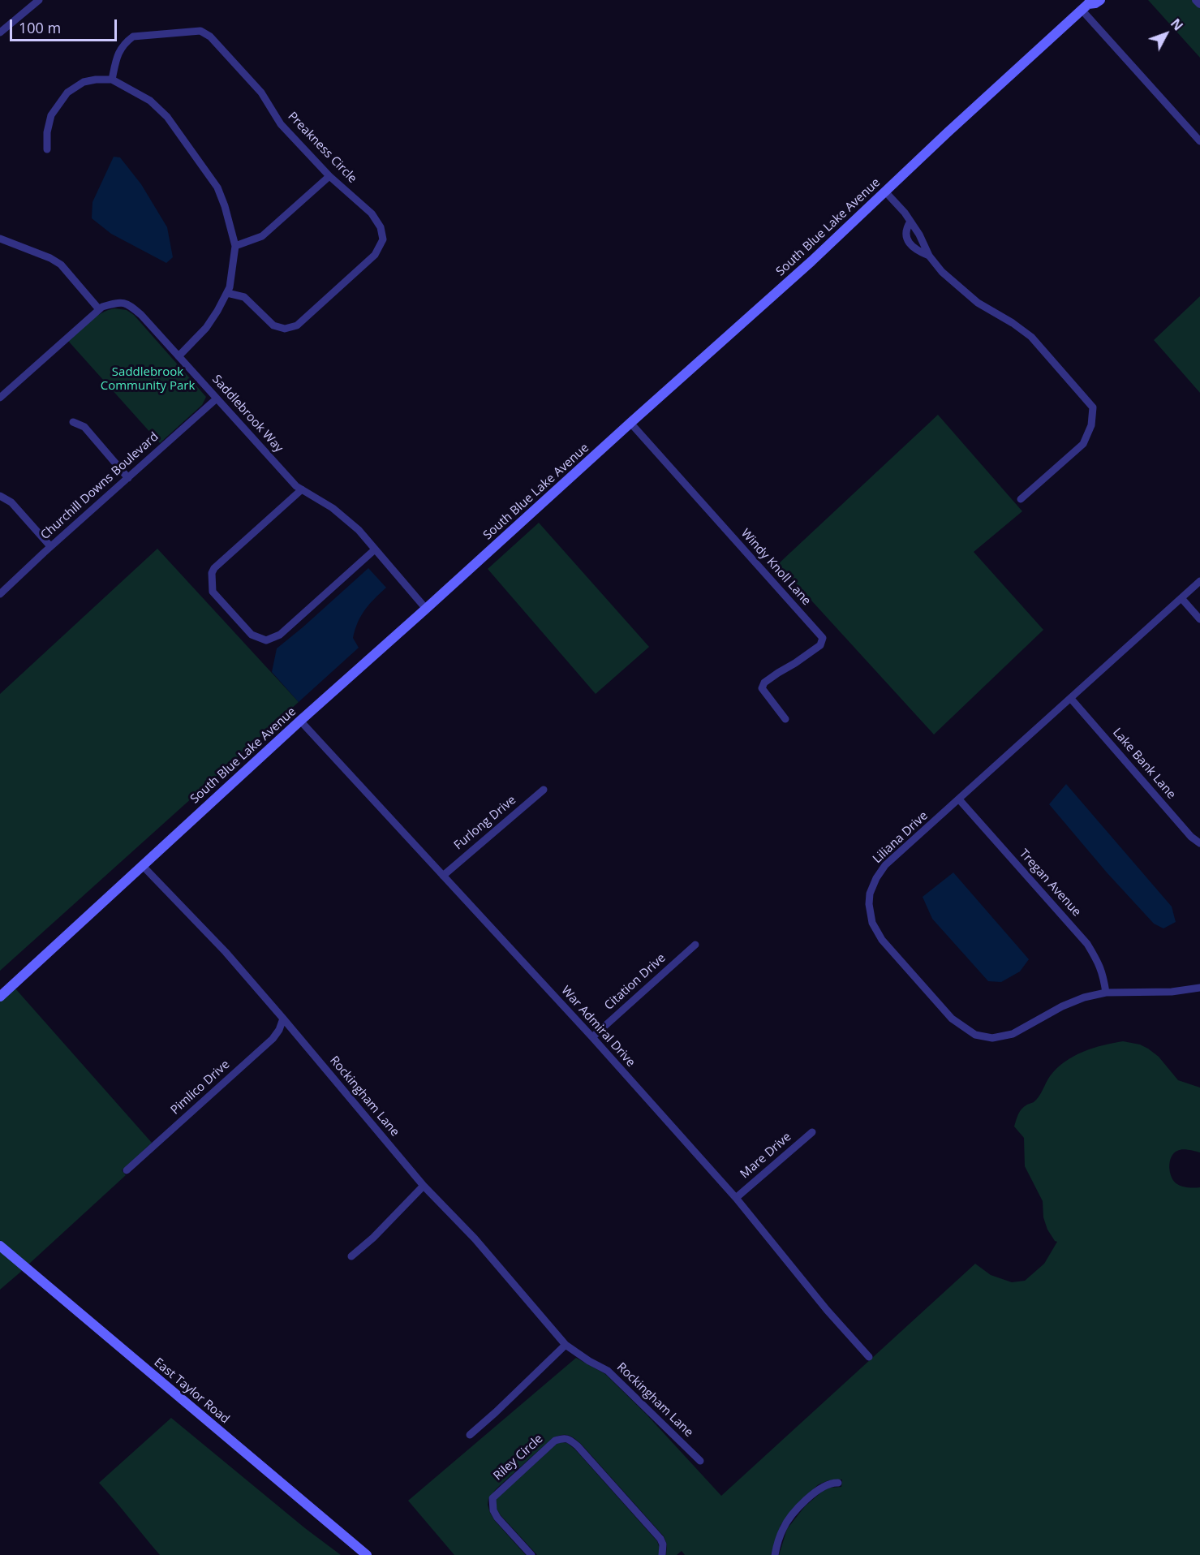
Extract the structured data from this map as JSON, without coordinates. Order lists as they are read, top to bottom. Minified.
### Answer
{"streets":{"main road":["South Blue Lake Avenue","East Taylor Road"],"street":["Preakness Circle","Saddlebrook Way","Churchill Downs Boulevard","Windy Knoll Lane","Lake Bank Lane","Furlong Drive","Liliana Drive","Tregan Avenue","Citation Drive","War Admiral Drive","Pimlico Drive","Rockingham Lane","Mare Drive","Riley Circle"]},"crossings":[["South Blue Lake Avenue","Saddlebrook Way"],["South Blue Lake Avenue","Windy Knoll Lane"],["South Blue Lake Avenue","War Admiral Drive"],["South Blue Lake Avenue","Rockingham Lane"],["Saddlebrook Way","Churchill Downs Boulevard"],["Lake Bank Lane","Liliana Drive"],["Furlong Drive","War Admiral Drive"],["Liliana Drive","Tregan Avenue"],["Citation Drive","War Admiral Drive"],["War Admiral Drive","Mare Drive"],["Pimlico Drive","Rockingham Lane"]],"parks":["Saddlebrook Community Park"],"scale_bar":"100 m","north":"top right"}
